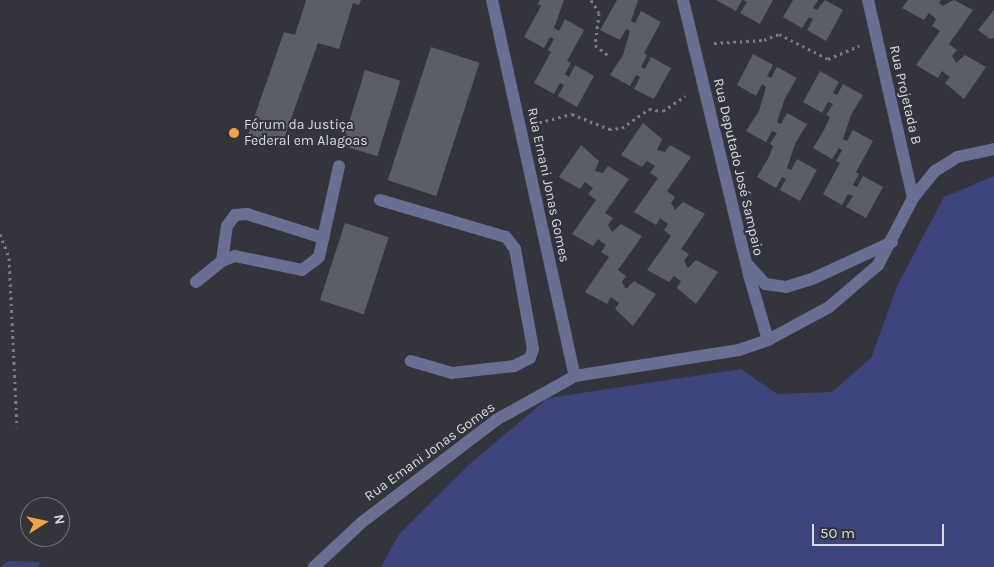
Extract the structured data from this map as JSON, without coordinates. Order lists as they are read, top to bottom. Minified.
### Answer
{"streets":{"street":["Rua Projetada B","Rua Deputado José Sampaio","Rua Ernani Jonas Gomes","Rua Emani Jonas Gomes"]},"crossings":[["Rua Ernani Jonas Gomes","Rua Emani Jonas Gomes"]],"places":["Fórum da Justiça Federal em Alagoas"],"scale_bar":"50 m","north":"right"}
